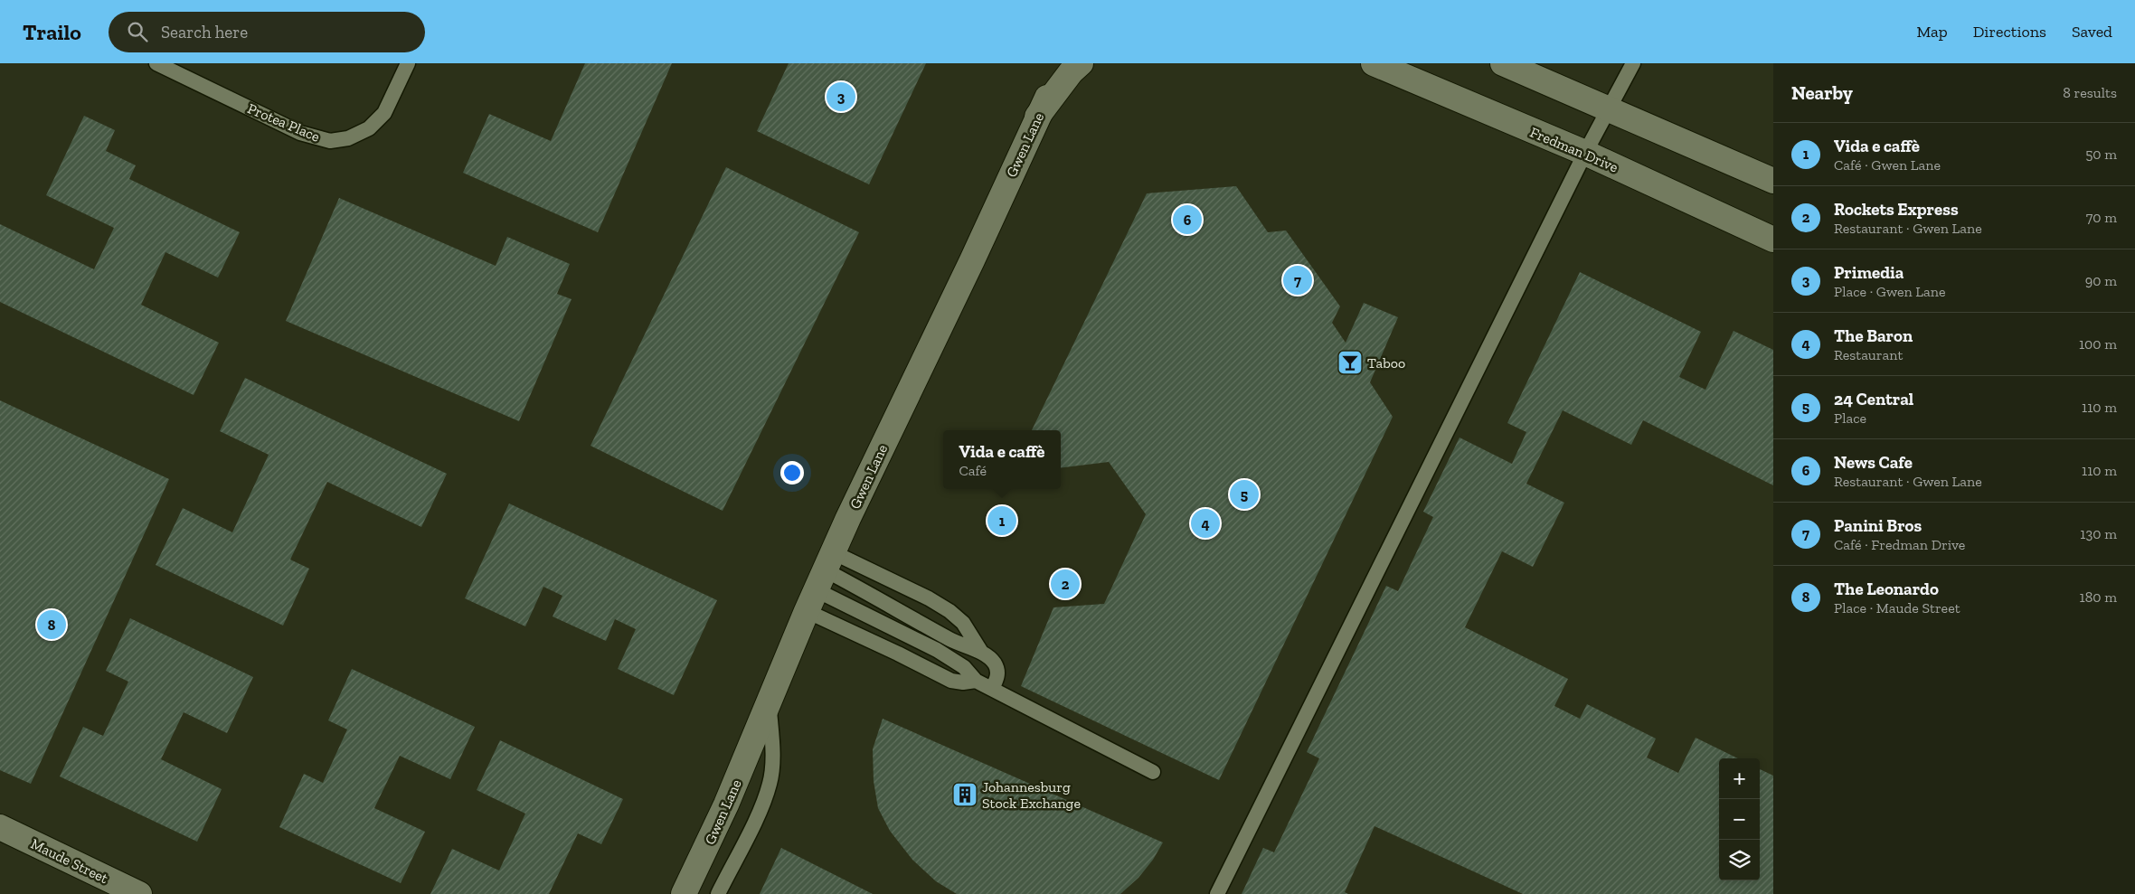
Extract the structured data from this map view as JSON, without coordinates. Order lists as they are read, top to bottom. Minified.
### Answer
{"streets":{"street":["Gwen Lane","Fredman Drive","Maude Street"],"lane":["Protea Place"]},"places":{"bar":["Taboo"],"building":["Johannesburg Stock Exchange"]},"page":{"header":"Trailo","search":"Search here","nav":["Map","Directions","Saved"],"heading":["Nearby","8 results"],"pins":["3","6","7","5","1","4","2","8"],"list":[{"mark":"1","name":"Vida e caffè","note":"Café · Gwen Lane","value":"50 m"},{"mark":"2","name":"Rockets Express","note":"Restaurant · Gwen Lane","value":"70 m"},{"mark":"3","name":"Primedia","note":"Place · Gwen Lane","value":"90 m"},{"mark":"4","name":"The Baron","note":"Restaurant","value":"100 m"},{"mark":"5","name":"24 Central","note":"Place","value":"110 m"},{"mark":"6","name":"News Cafe","note":"Restaurant · Gwen Lane","value":"110 m"},{"mark":"7","name":"Panini Bros","note":"Café · Fredman Drive","value":"130 m"},{"mark":"8","name":"The Leonardo","note":"Place · Maude Street","value":"180 m"}],"popup":["Vida e caffè","Café"],"map_buttons":["+","−"]}}
